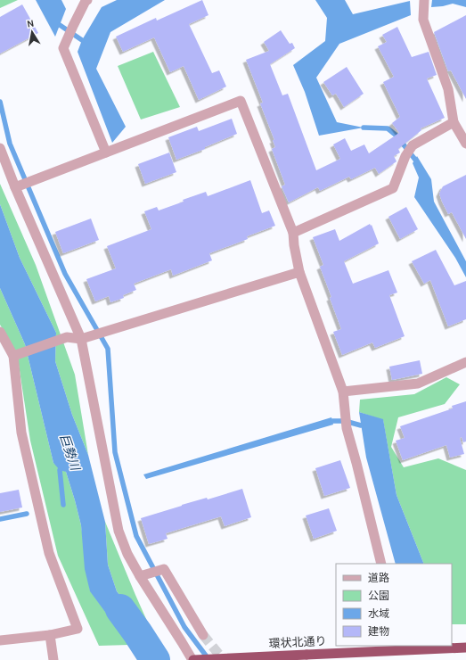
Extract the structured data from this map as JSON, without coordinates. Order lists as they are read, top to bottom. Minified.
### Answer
{"streets":{"highway":["環状北通り"]},"water":["巨勢川"],"legend":["道路","公園","水域","建物"],"north":"top"}
